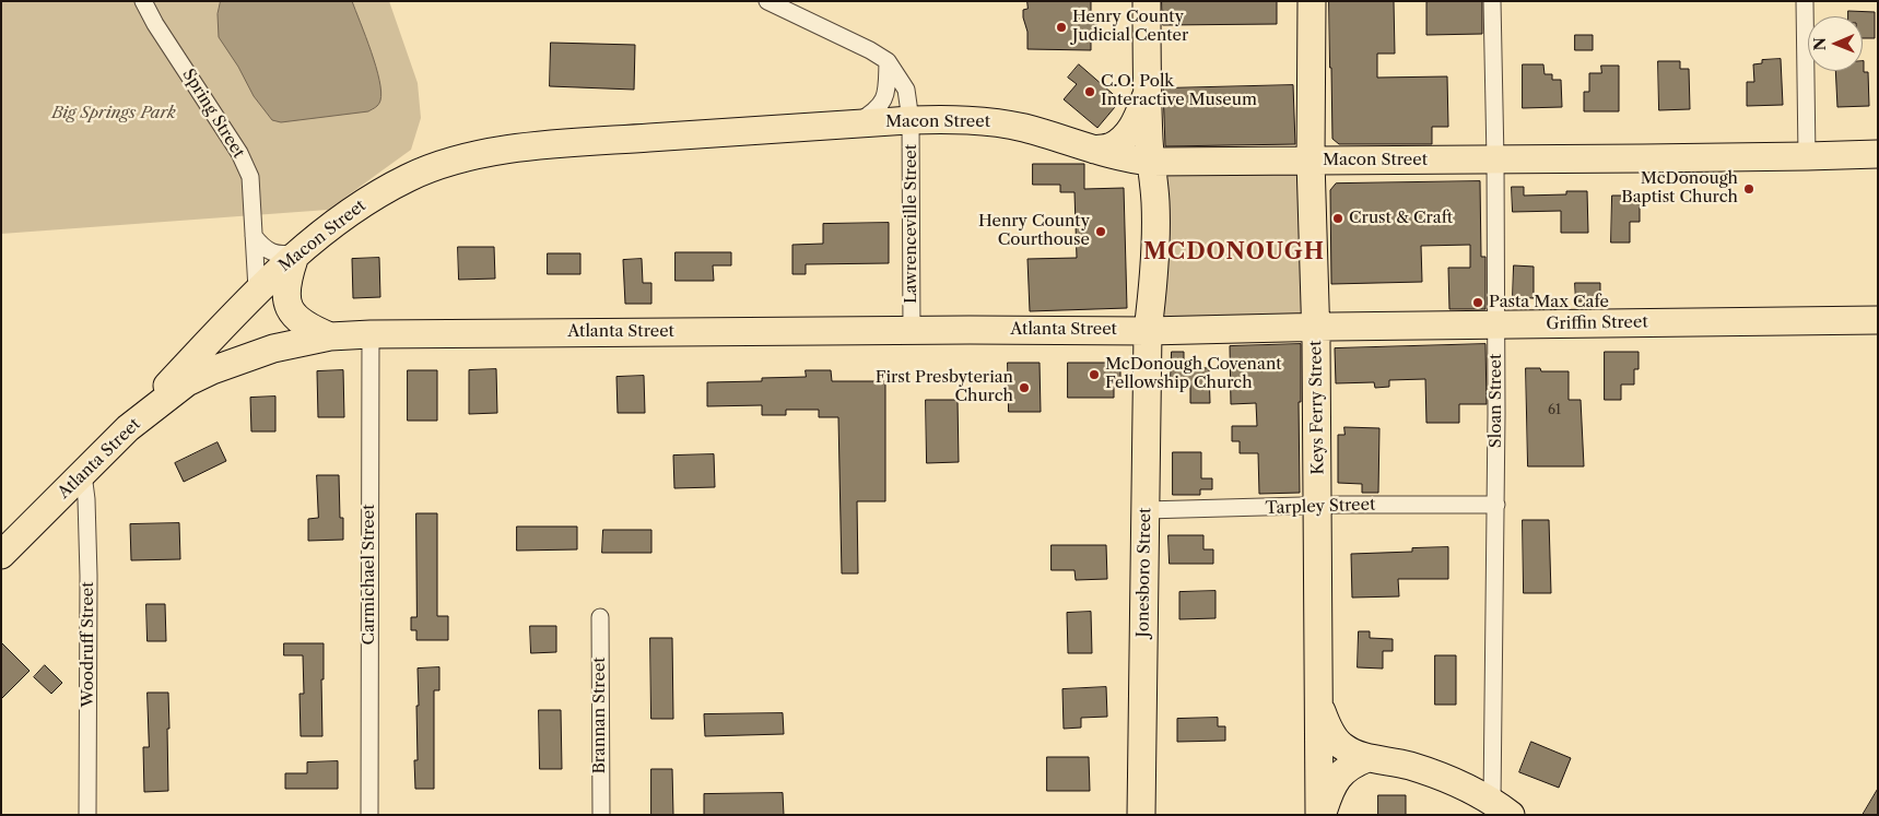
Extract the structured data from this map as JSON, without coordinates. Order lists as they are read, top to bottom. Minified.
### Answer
{"streets":{"main road":["Macon Street","Griffin Street","Atlanta Street","Keys Ferry Street","Jonesboro Street"],"street":["Spring Street","Lawrenceville Street","Sloan Street","Tarpley Street","Carmichael Street","Woodruff Street","Brannan Street"]},"crossings":[["Spring Street","Macon Street"],["Macon Street","Lawrenceville Street"],["Macon Street","Atlanta Street"],["Macon Street","Sloan Street"],["Macon Street","Keys Ferry Street"],["Macon Street","Jonesboro Street"],["Lawrenceville Street","Atlanta Street"],["Griffin Street","Atlanta Street"],["Griffin Street","Sloan Street"],["Griffin Street","Keys Ferry Street"],["Atlanta Street","Keys Ferry Street"],["Atlanta Street","Jonesboro Street"],["Atlanta Street","Carmichael Street"],["Atlanta Street","Woodruff Street"],["Sloan Street","Tarpley Street"],["Keys Ferry Street","Tarpley Street"],["Tarpley Street","Jonesboro Street"]],"districts":["MCDONOUGH"],"parks":["Big Springs Park"],"places":["Henry County Judicial Center","C.O. Polk Interactive Museum","McDonough Baptist Church","Crust & Craft","Henry County Courthouse","Pasta Max Cafe","McDonough Covenant Fellowship Church","First Presbyterian Church"],"house_numbers":["61"],"north":"left"}
